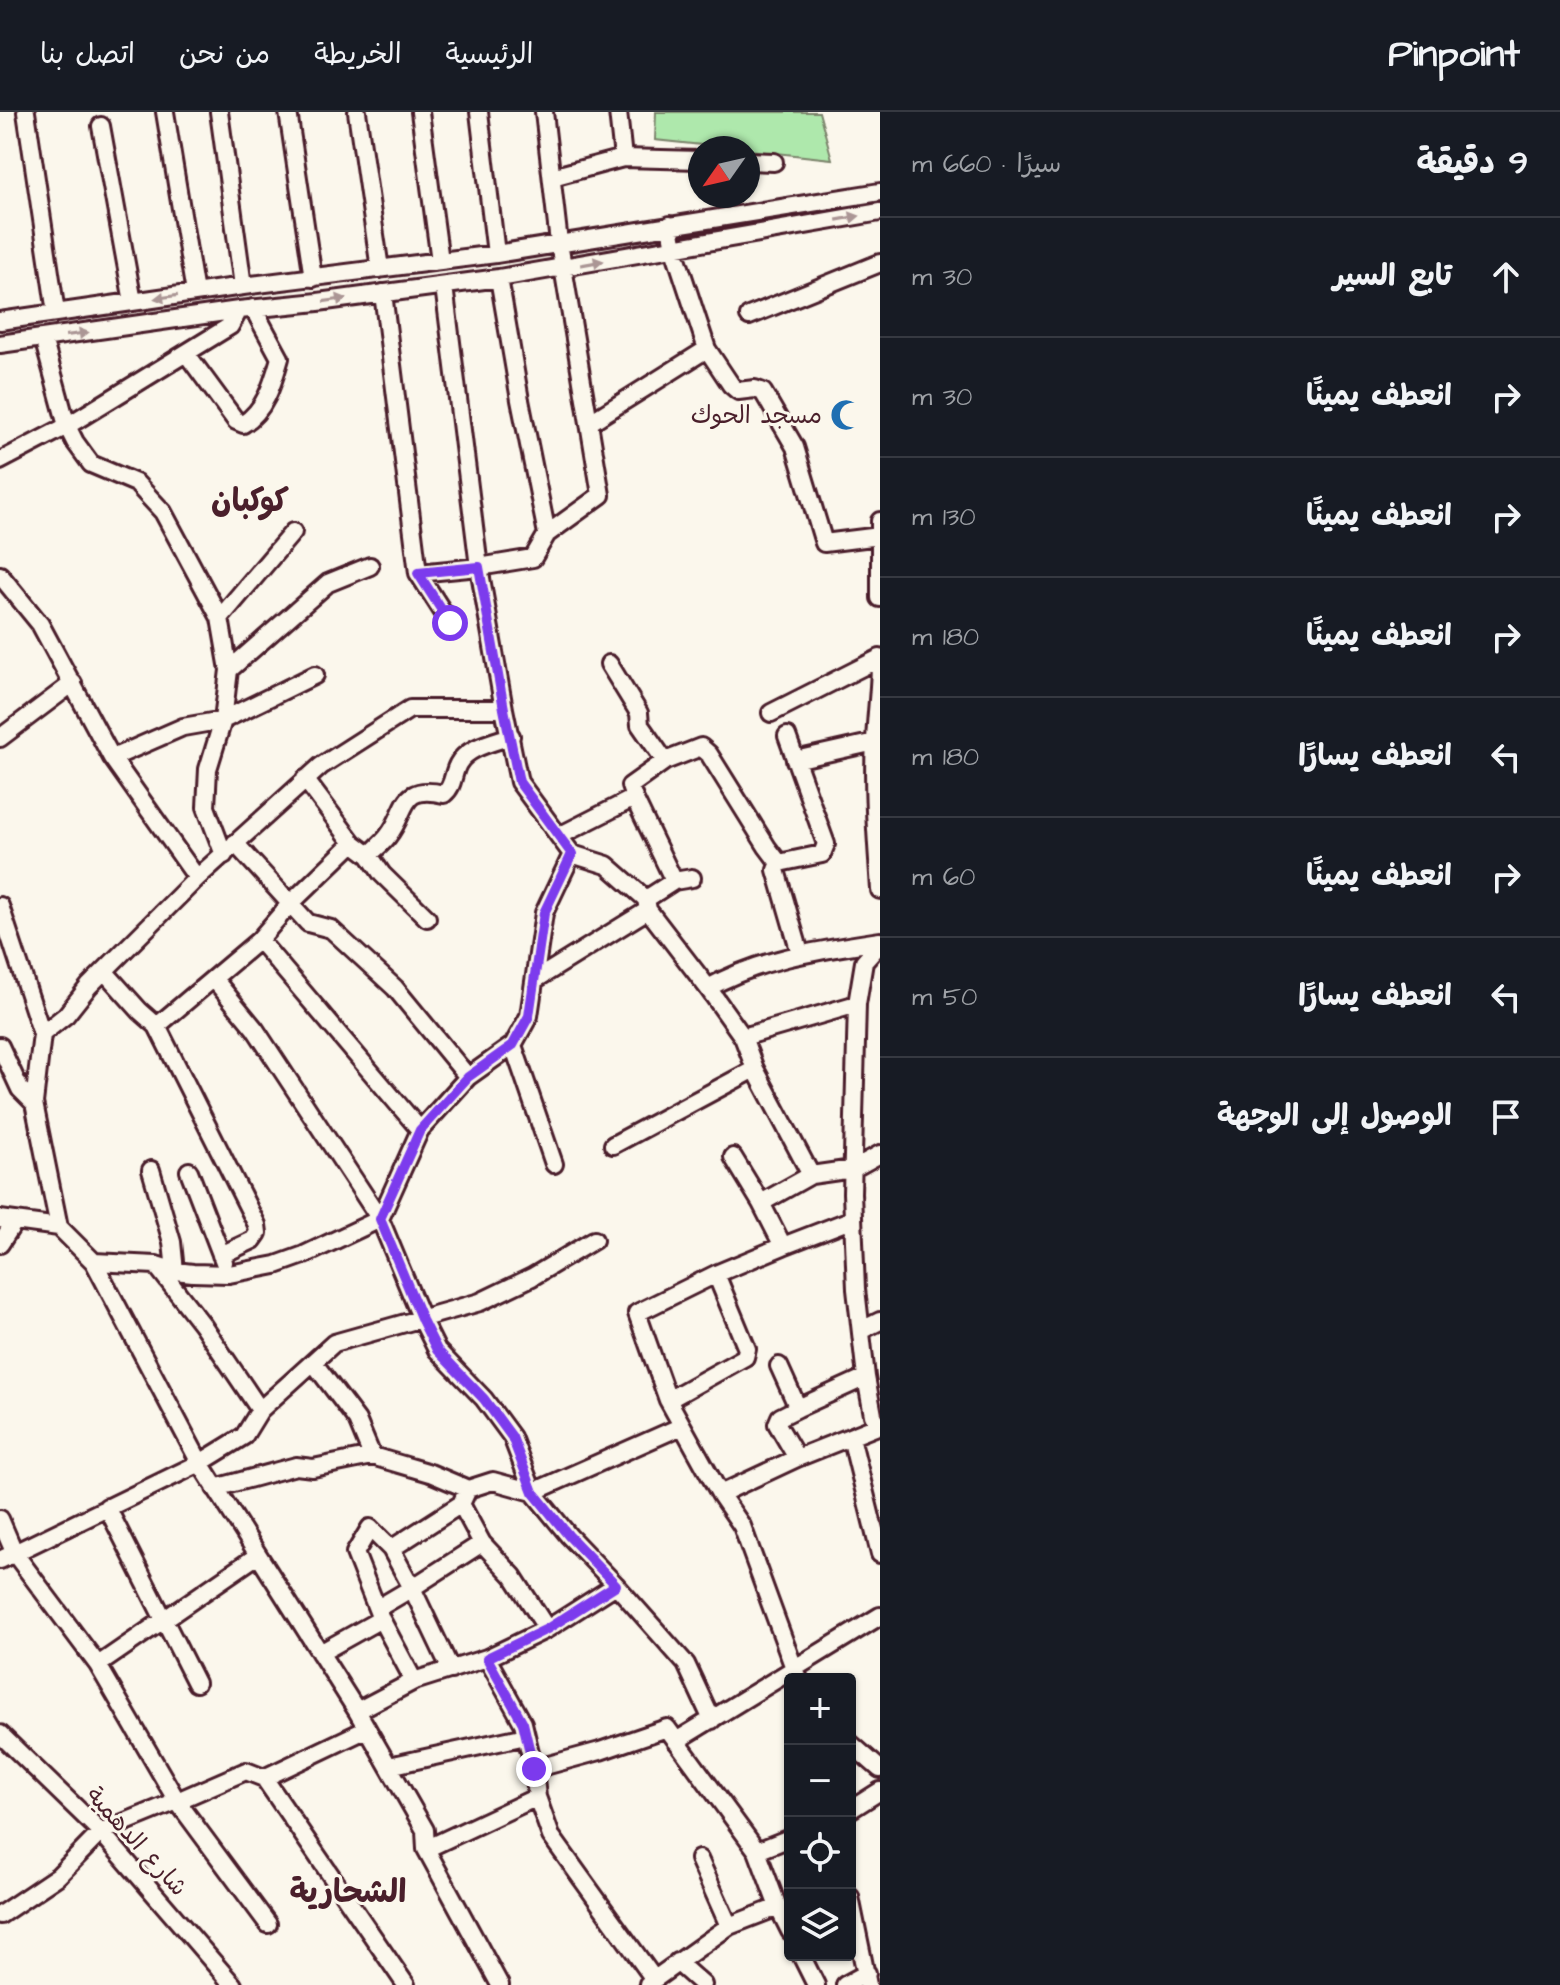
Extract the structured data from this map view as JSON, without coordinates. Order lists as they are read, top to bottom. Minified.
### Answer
{"streets":{"street":["شارع الدهمية"]},"districts":["كوكبان","الشحارية"],"places":{"mosque":["مسجد الحوك"]},"north":"bottom left","page":{"header":"Pinpoint","nav":["الرئيسية","الخريطة","من نحن","اتصل بنا"],"heading":["9 دقيقة","سيرًا · 660 m"],"list":[["تابع السير","30 m"],["انعطف يمينًا","30 m"],["انعطف يمينًا","130 m"],["انعطف يمينًا","180 m"],["انعطف يسارًا","180 m"],["انعطف يمينًا","60 m"],["انعطف يسارًا","50 m"],"الوصول إلى الوجهة"],"map_buttons":["+","−"]}}
